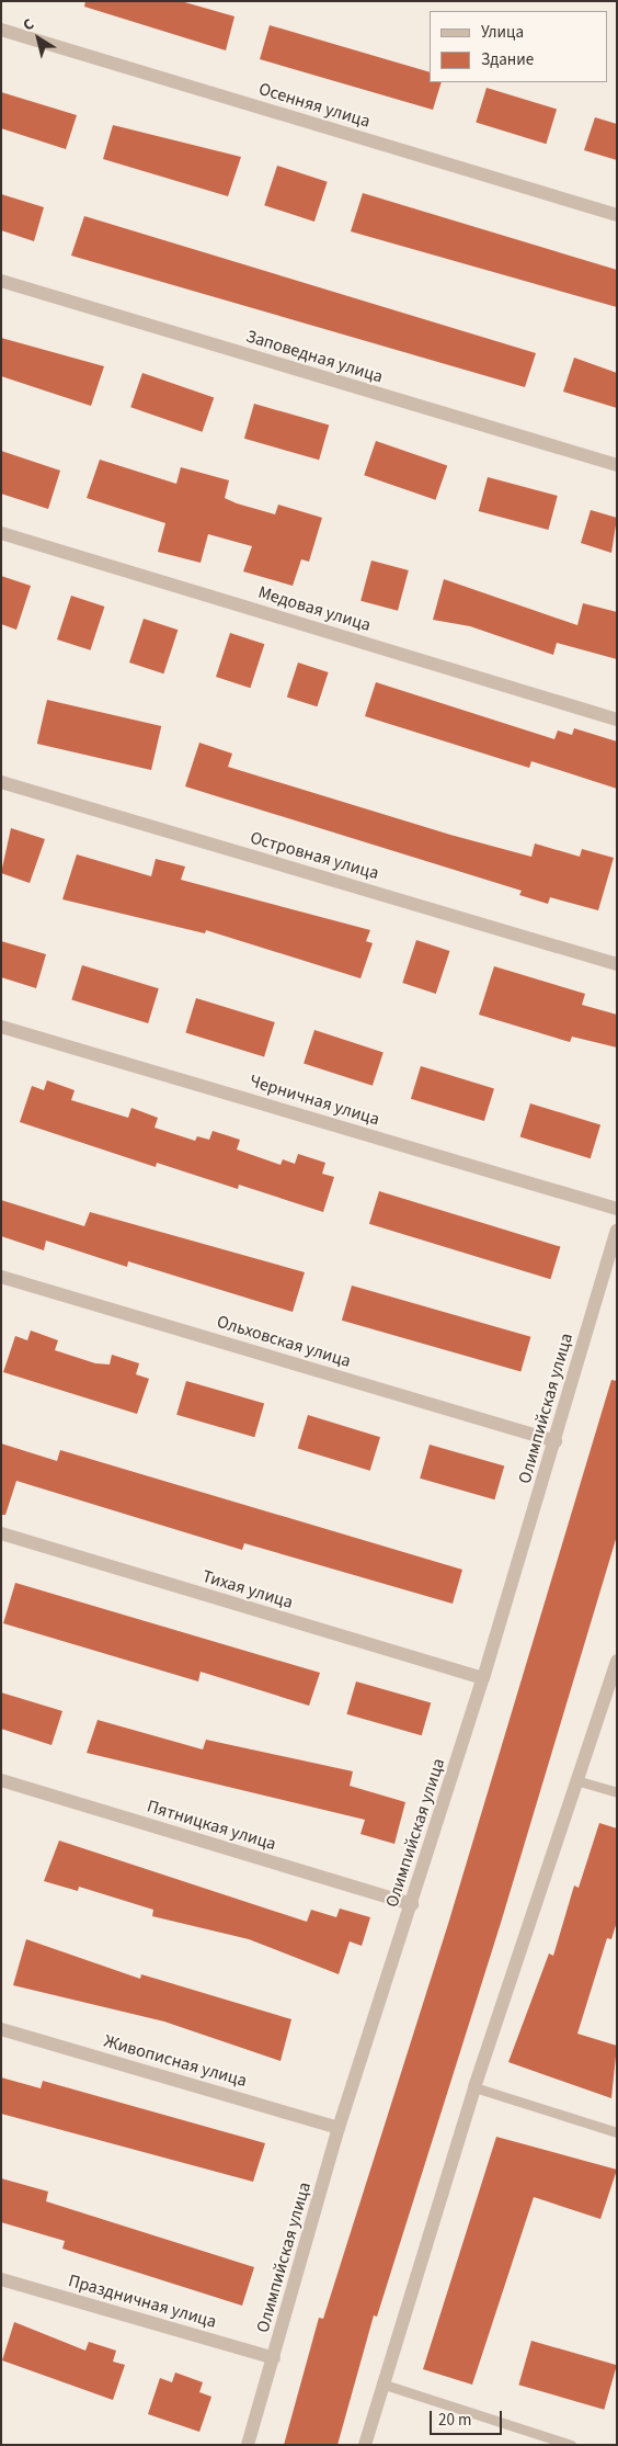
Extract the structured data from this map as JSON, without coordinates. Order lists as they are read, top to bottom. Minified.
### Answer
{"streets":{"street":["Осенняя улица","Заповедная улица","Медовая улица","Островная улица","Черничная улица","Ольховская улица","Олимпийская улица","Тихая улица","Пятницкая улица","Живописная улица","Праздничная улица"]},"crossings":[["Ольховская улица","Олимпийская улица"],["Олимпийская улица","Тихая улица"],["Олимпийская улица","Пятницкая улица"],["Олимпийская улица","Живописная улица"],["Олимпийская улица","Праздничная улица"]],"legend":["Улица","Здание"],"scale_bar":"20 m","north":"top left"}
